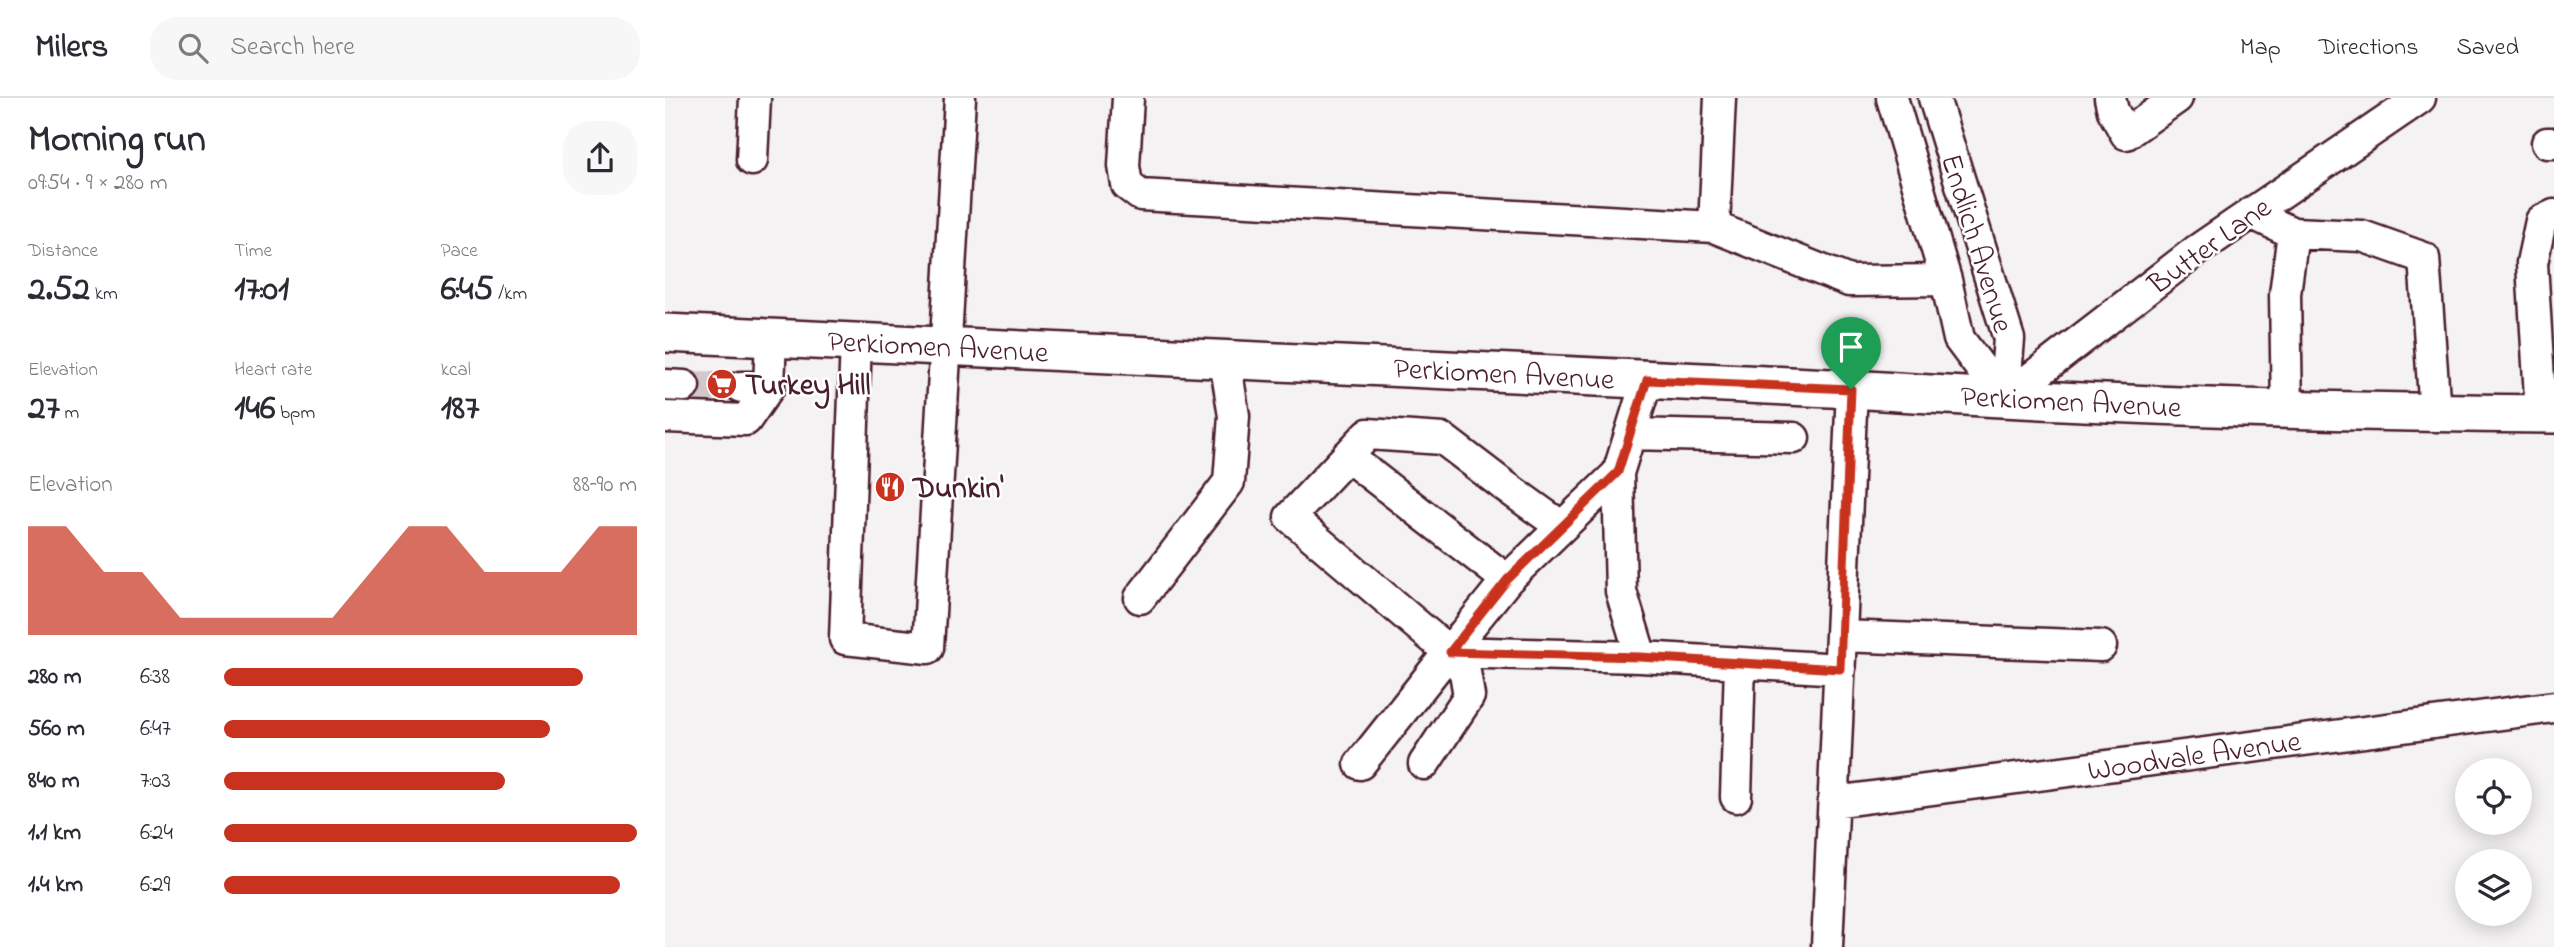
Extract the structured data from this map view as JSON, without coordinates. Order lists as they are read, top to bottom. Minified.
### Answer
{"streets":{"main road":["Perkiomen Avenue"],"street":["Endlich Avenue","Butter Lane","Woodvale Avenue"]},"crossings":[["Endlich Avenue","Butter Lane"],["Endlich Avenue","Perkiomen Avenue"],["Butter Lane","Perkiomen Avenue"]],"places":{"supermarket":["Turkey Hill"],"restaurant":["Dunkin'"]},"page":{"header":"Milers","search":"Search here","nav":["Map","Directions","Saved"],"heading":["Morning run","09:54 · 9 × 280 m"],"stats":[["Distance","2.52 km"],["Time","17:01"],["Pace","6:45 /km"],["Elevation","27 m"],["Heart rate","146 bpm"],["kcal","187"]],"chart":["Elevation","88–90 m"],"list":[{"name":"280 m","note":"6:38"},{"name":"560 m","note":"6:47"},{"name":"840 m","note":"7:03"},{"name":"1.1 km","note":"6:24"},{"name":"1.4 km","note":"6:29"}]}}
